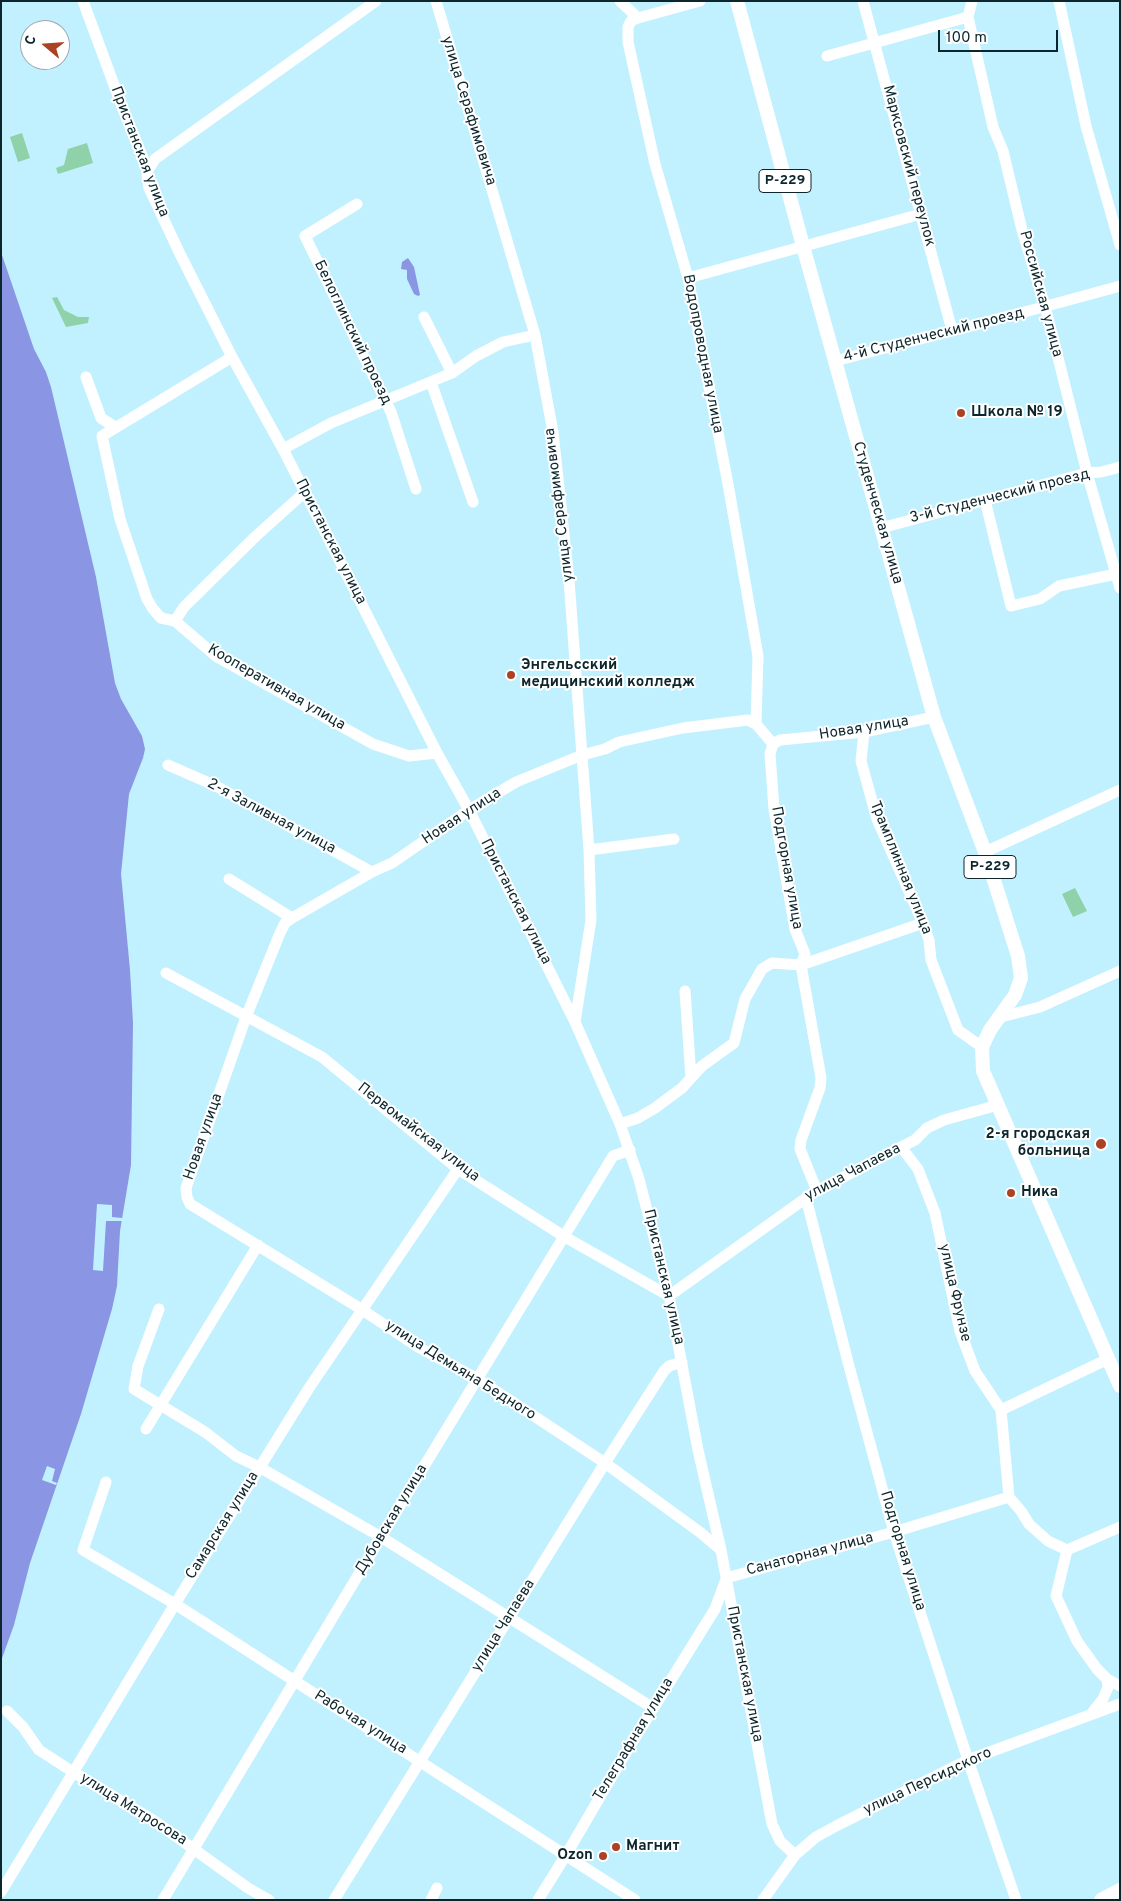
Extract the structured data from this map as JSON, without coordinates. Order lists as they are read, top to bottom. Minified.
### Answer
{"streets":{"main road":["Р-229","Студенческая улица"],"street":["улица Серафимовича","Пристанская улица","Марксовский переулок","Российская улица","Белоглинский проезд","4-й Студенческий проезд","Водопроводная улица","3-й Студенческий проезд","Кооперативная улица","Новая улица","2-я Заливная улица","Подгорная улица","Трамплинная улица","Первомайская улица","улица Чапаева","улица Фрунзе","улица Демьяна Бедного","Дубовская улица","Самарская улица","Санаторная улица","Рабочая улица","Телеграфная улица","улица Персидского","улица Матросова"]},"crossings":[["улица Серафимовича","Пристанская улица"],["улица Серафимовича","Новая улица"],["Пристанская улица","Кооперативная улица"],["Пристанская улица","Новая улица"],["Пристанская улица","Первомайская улица"],["Пристанская улица","улица Чапаева"],["Пристанская улица","улица Демьяна Бедного"],["Пристанская улица","Дубовская улица"],["Пристанская улица","Санаторная улица"],["Пристанская улица","Телеграфная улица"],["Пристанская улица","улица Персидского"],["Марксовский переулок","4-й Студенческий проезд"],["Р-229","Студенческая улица"],["Р-229","Трамплинная улица"],["Российская улица","4-й Студенческий проезд"],["Российская улица","3-й Студенческий проезд"],["4-й Студенческий проезд","Студенческая улица"],["Водопроводная улица","Новая улица"],["3-й Студенческий проезд","Студенческая улица"],["Студенческая улица","Новая улица"],["Новая улица","2-я Заливная улица"],["Новая улица","Подгорная улица"],["Новая улица","Трамплинная улица"],["Новая улица","Первомайская улица"],["Новая улица","улица Демьяна Бедного"],["Подгорная улица","улица Чапаева"],["Подгорная улица","Санаторная улица"],["Подгорная улица","улица Персидского"],["Первомайская улица","улица Чапаева"],["Первомайская улица","Дубовская улица"],["Первомайская улица","Самарская улица"],["улица Чапаева","улица Фрунзе"],["улица Чапаева","улица Демьяна Бедного"],["улица Чапаева","Рабочая улица"],["улица Фрунзе","Санаторная улица"],["улица Демьяна Бедного","Дубовская улица"],["улица Демьяна Бедного","Самарская улица"],["Дубовская улица","Рабочая улица"],["Дубовская улица","улица Матросова"],["Самарская улица","Рабочая улица"],["Самарская улица","улица Матросова"],["Санаторная улица","Телеграфная улица"],["Рабочая улица","Телеграфная улица"]],"places":["Школа № 19","Энгельсский медицинский колледж","2-я городская больница","Ника","Магнит","Ozon"],"scale_bar":"100 m","north":"left"}
